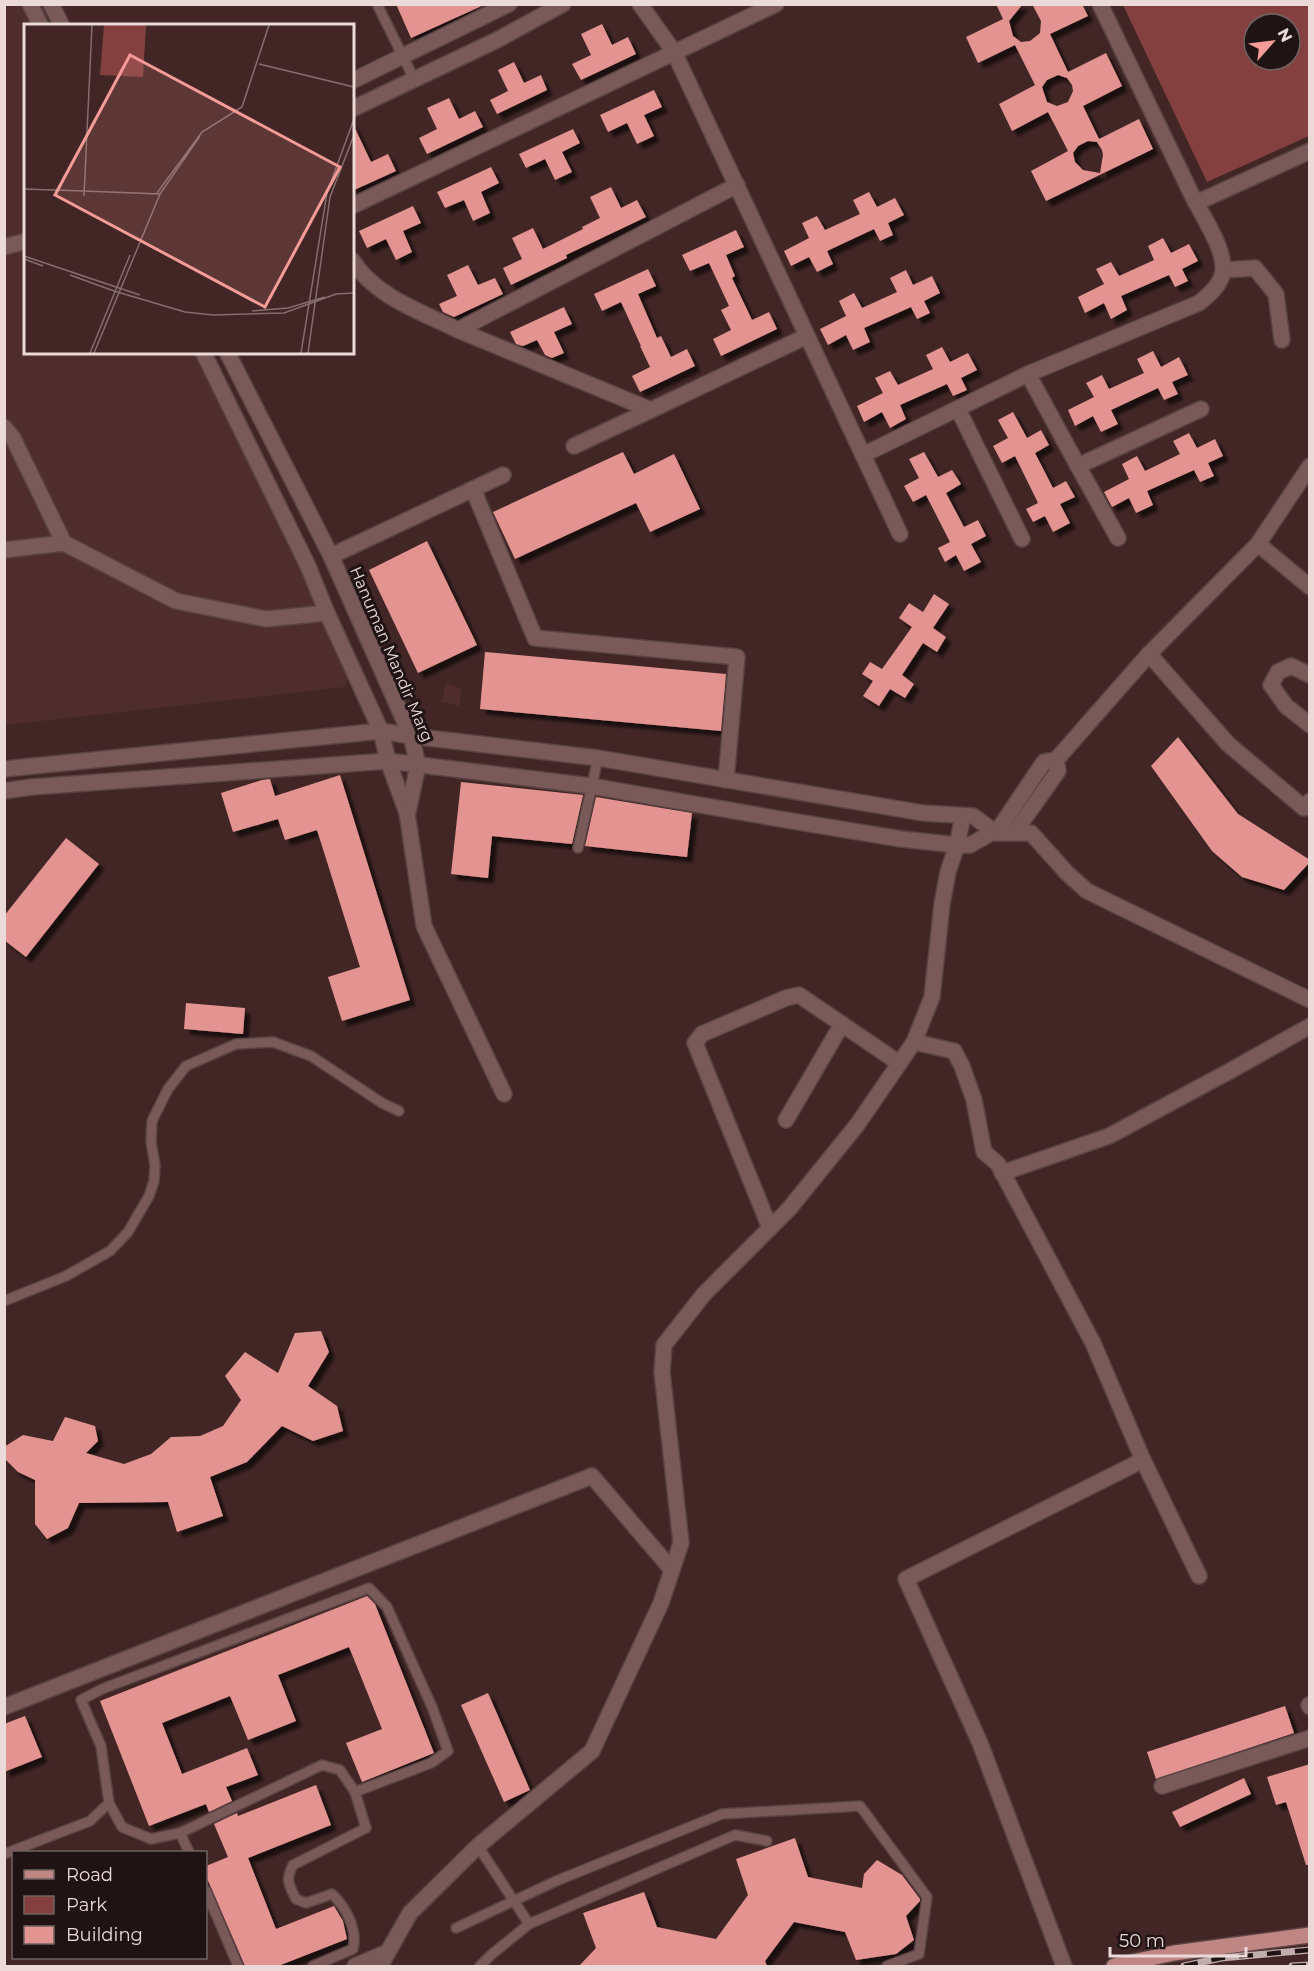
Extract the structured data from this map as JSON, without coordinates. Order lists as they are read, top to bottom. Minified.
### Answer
{"streets":{"street":["Hanuman Mandir Marg"]},"legend":["Road","Park","Building"],"scale_bar":"50 m","north":"top right"}
